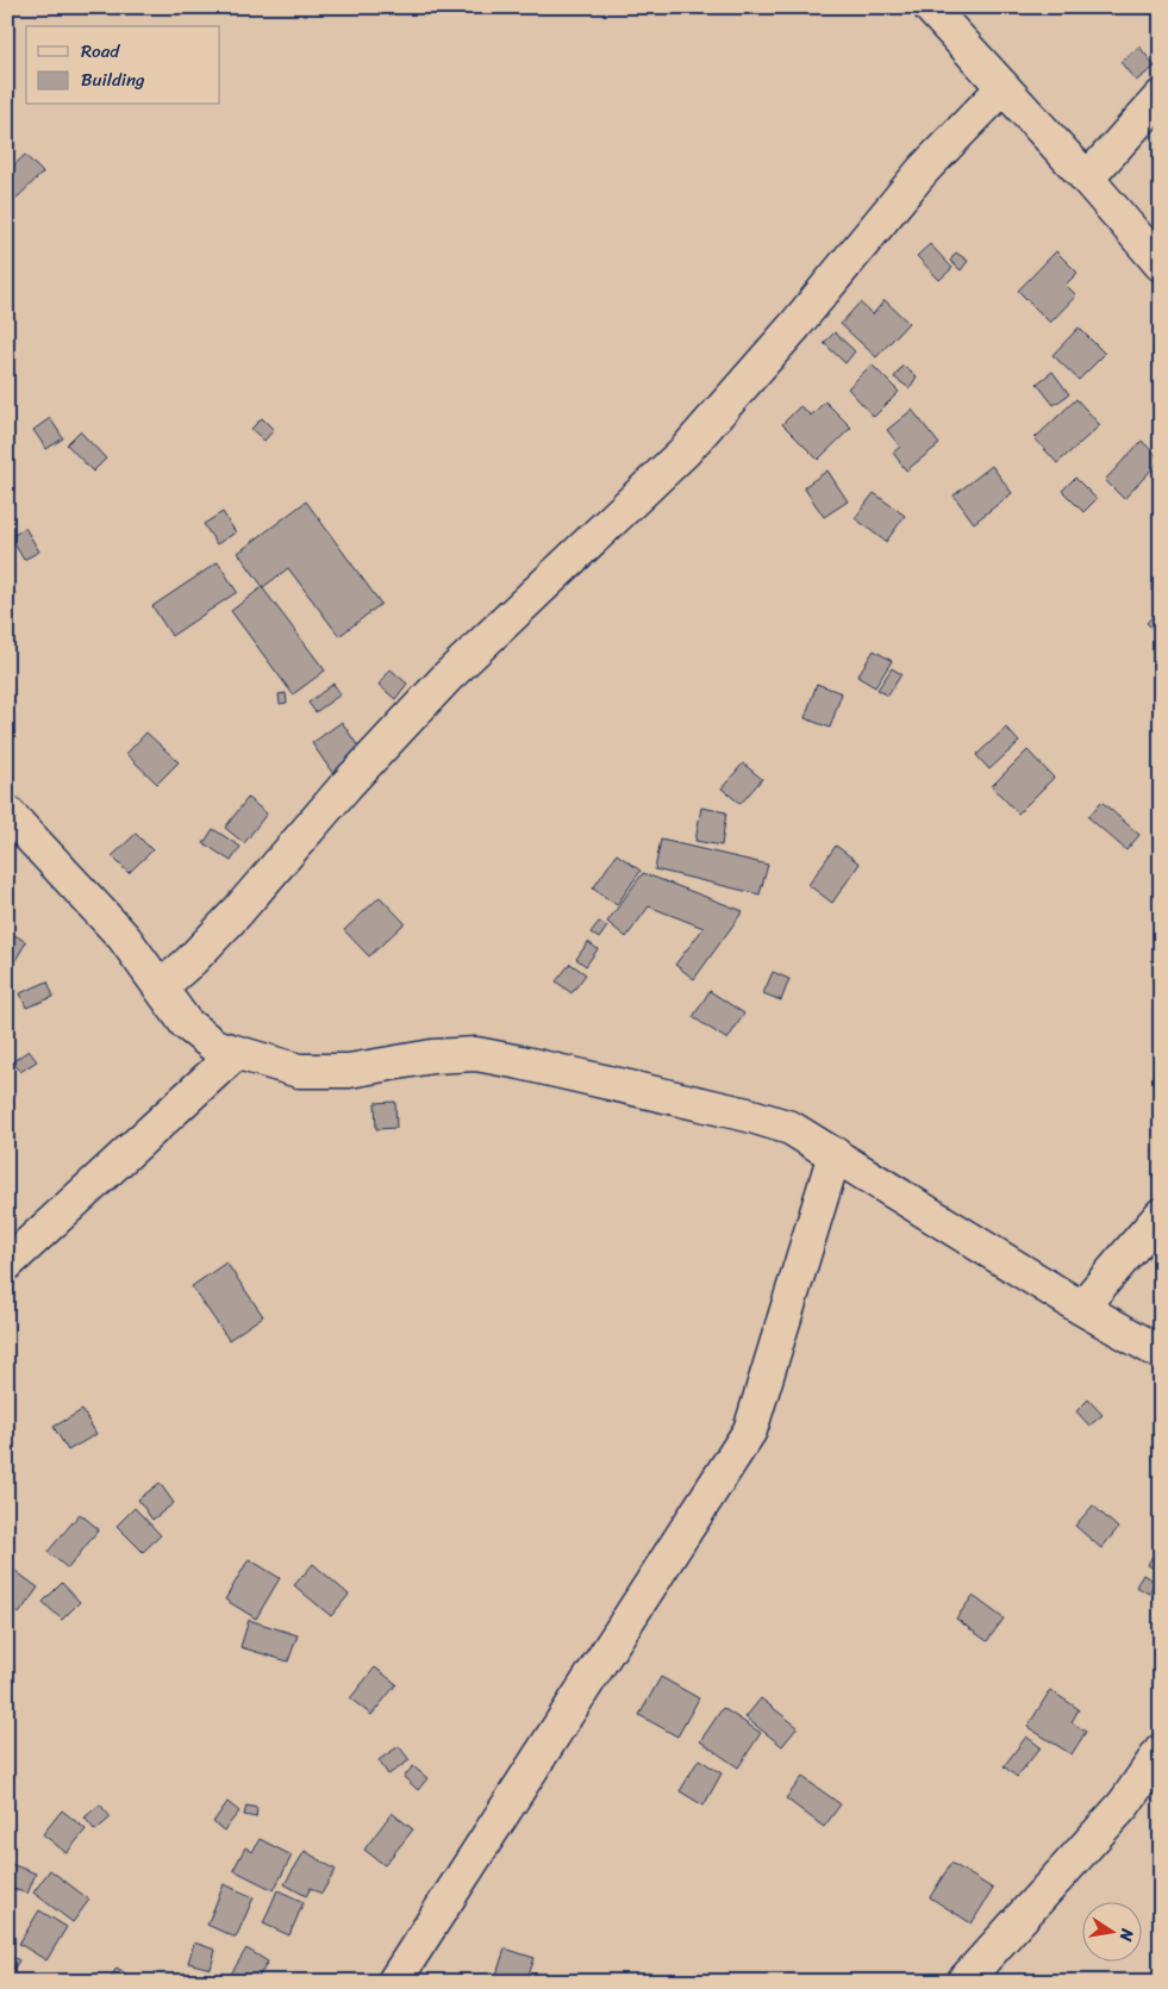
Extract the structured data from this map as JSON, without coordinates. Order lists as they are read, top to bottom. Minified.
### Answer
{"legend":["Road","Building"],"north":"right"}
